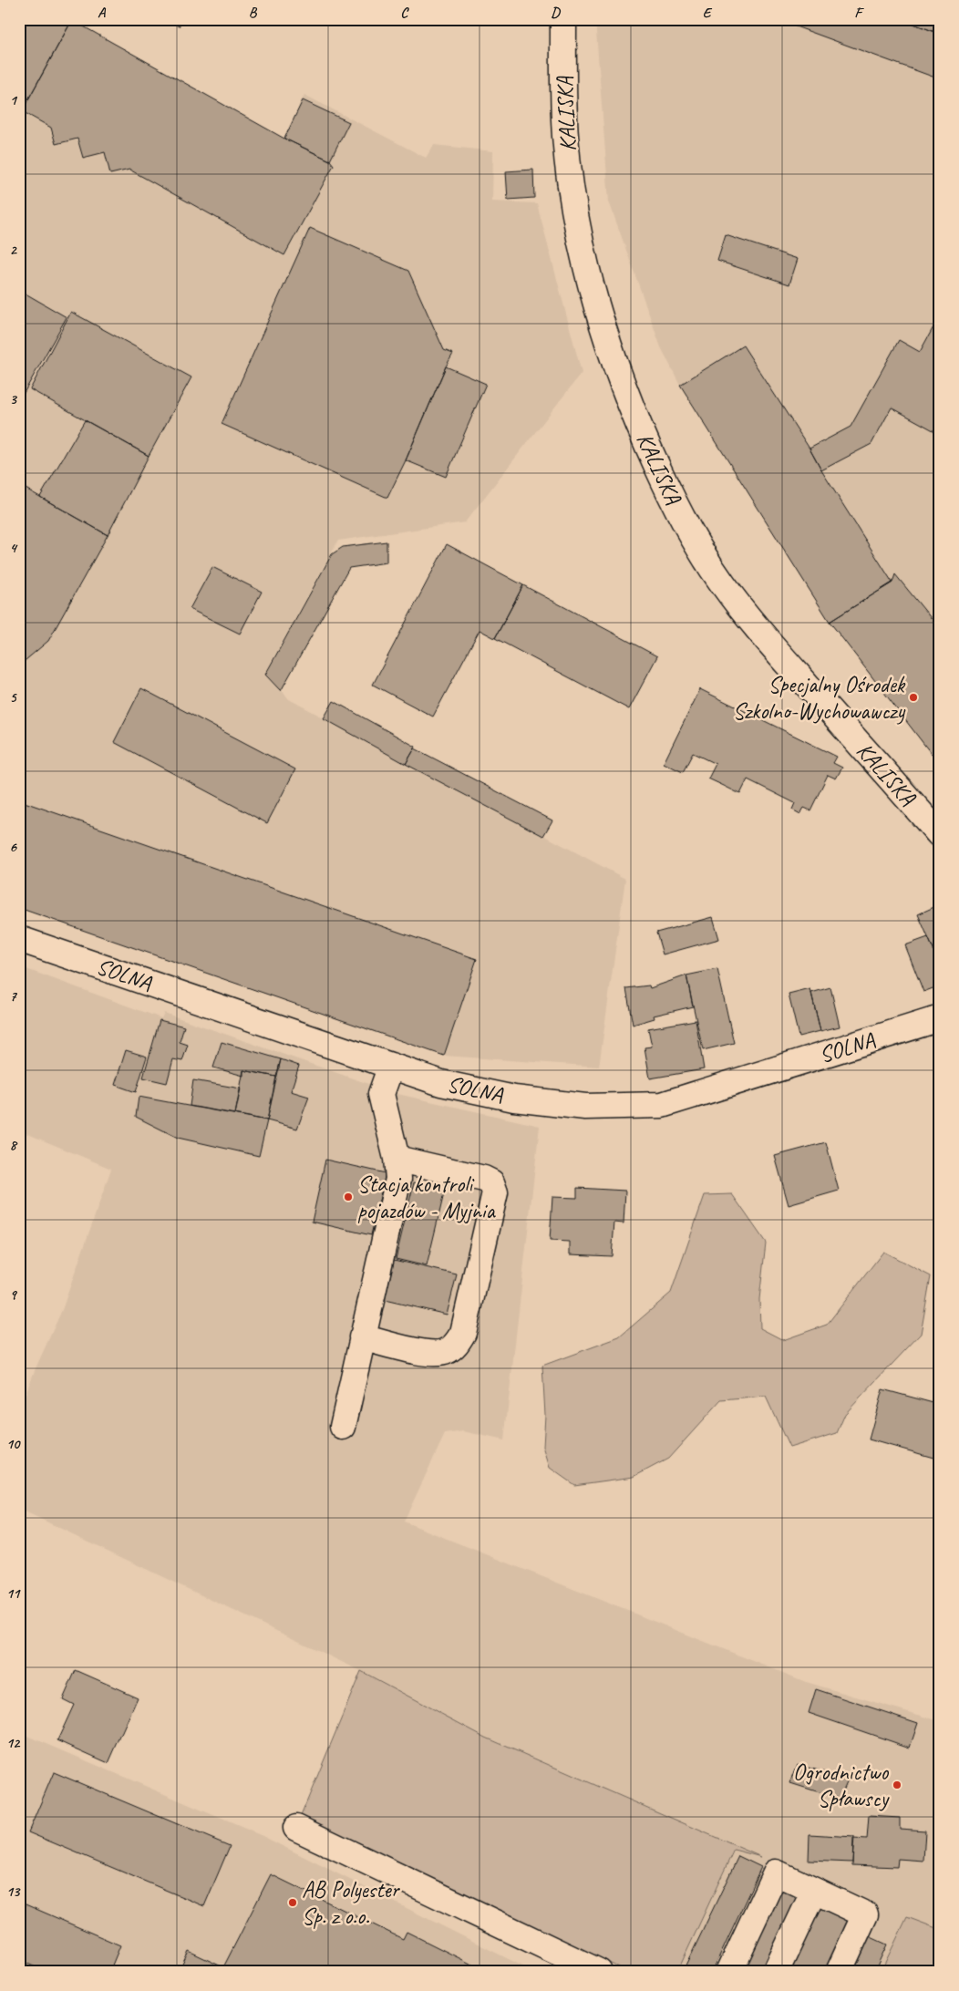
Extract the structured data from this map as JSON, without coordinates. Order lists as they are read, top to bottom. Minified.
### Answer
{"streets":{"street":["KALISKA","SOLNA"]},"places":["Specjalny Ośrodek Szkolno-Wychowawczy","Stacja kontroli pojazdów - Myjnia","Ogrodnictwo Spławscy","AB Polyester Sp. z o.o."],"grid":{"columns":["A","B","C","D","E","F"],"rows":["1","2","3","4","5","6","7","8","9","10","11","12","13"]}}
